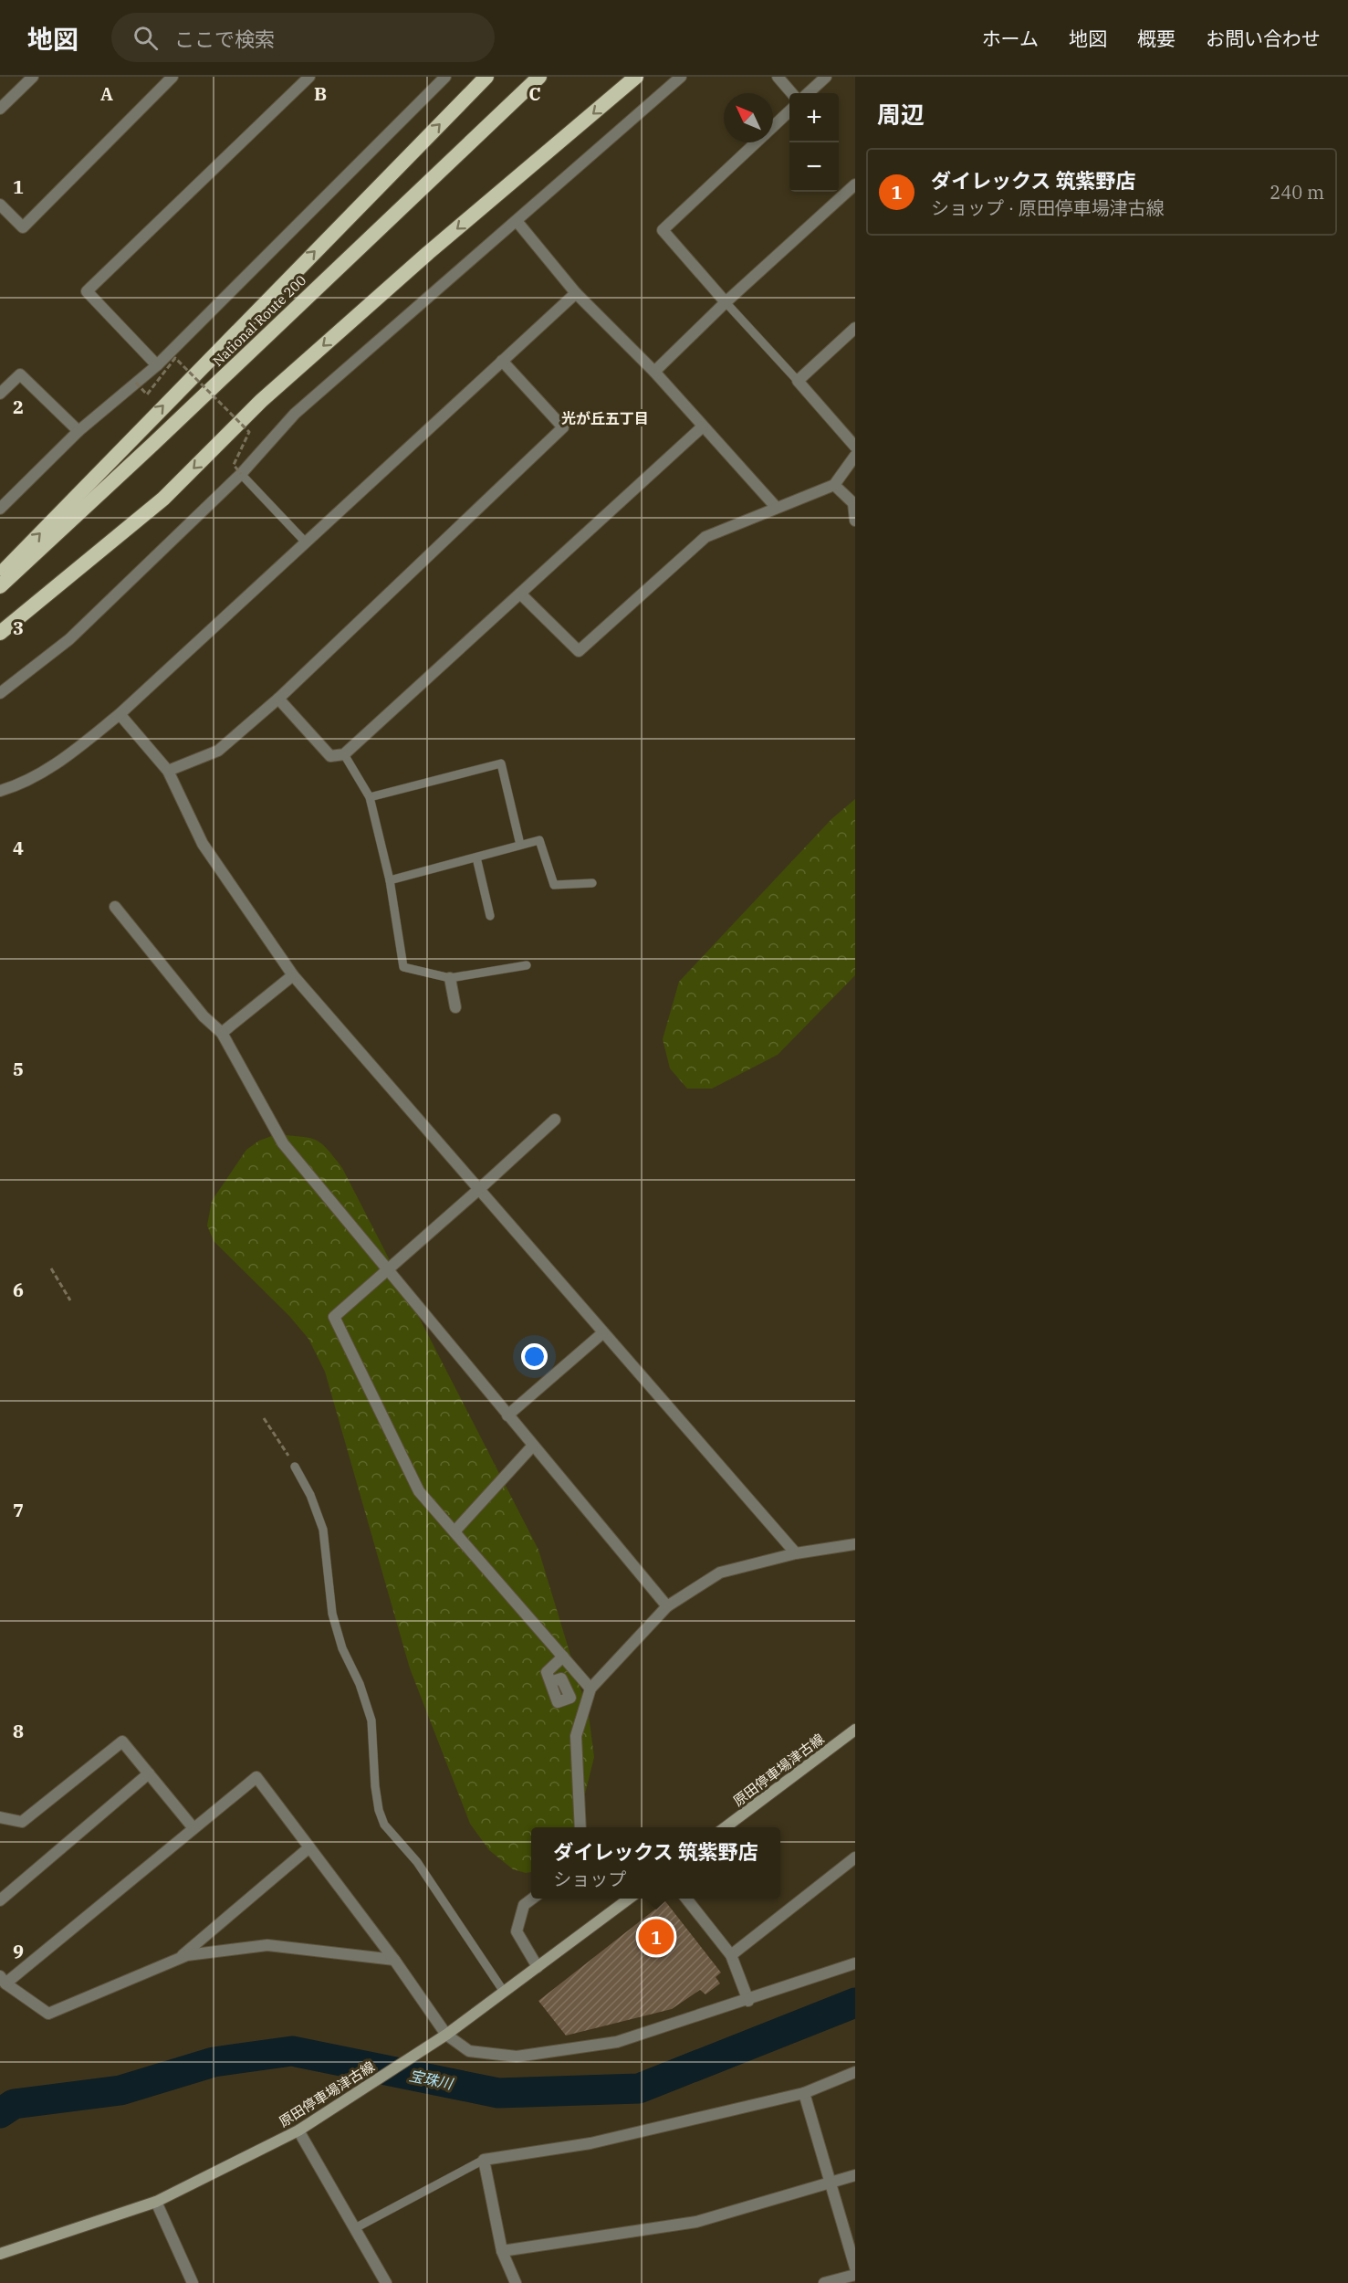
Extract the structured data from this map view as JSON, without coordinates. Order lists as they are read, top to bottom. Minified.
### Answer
{"streets":{"highway":["National Route 200"],"main road":["原田停車場津古線"]},"districts":["光が丘五丁目"],"water":["宝珠川"],"north":"top left","page":{"header":"地図","search":"ここで検索","nav":["ホーム","地図","概要","お問い合わせ"],"heading":"周辺","map_buttons":["+","−"],"list":[{"mark":"1","name":"ダイレックス 筑紫野店","note":"ショップ · 原田停車場津古線","value":"240 m"}],"popup":["ダイレックス 筑紫野店","ショップ"],"pins":"1"},"grid":{"columns":["A","B","C"],"rows":["1","2","3","4","5","6","7","8","9"]}}
